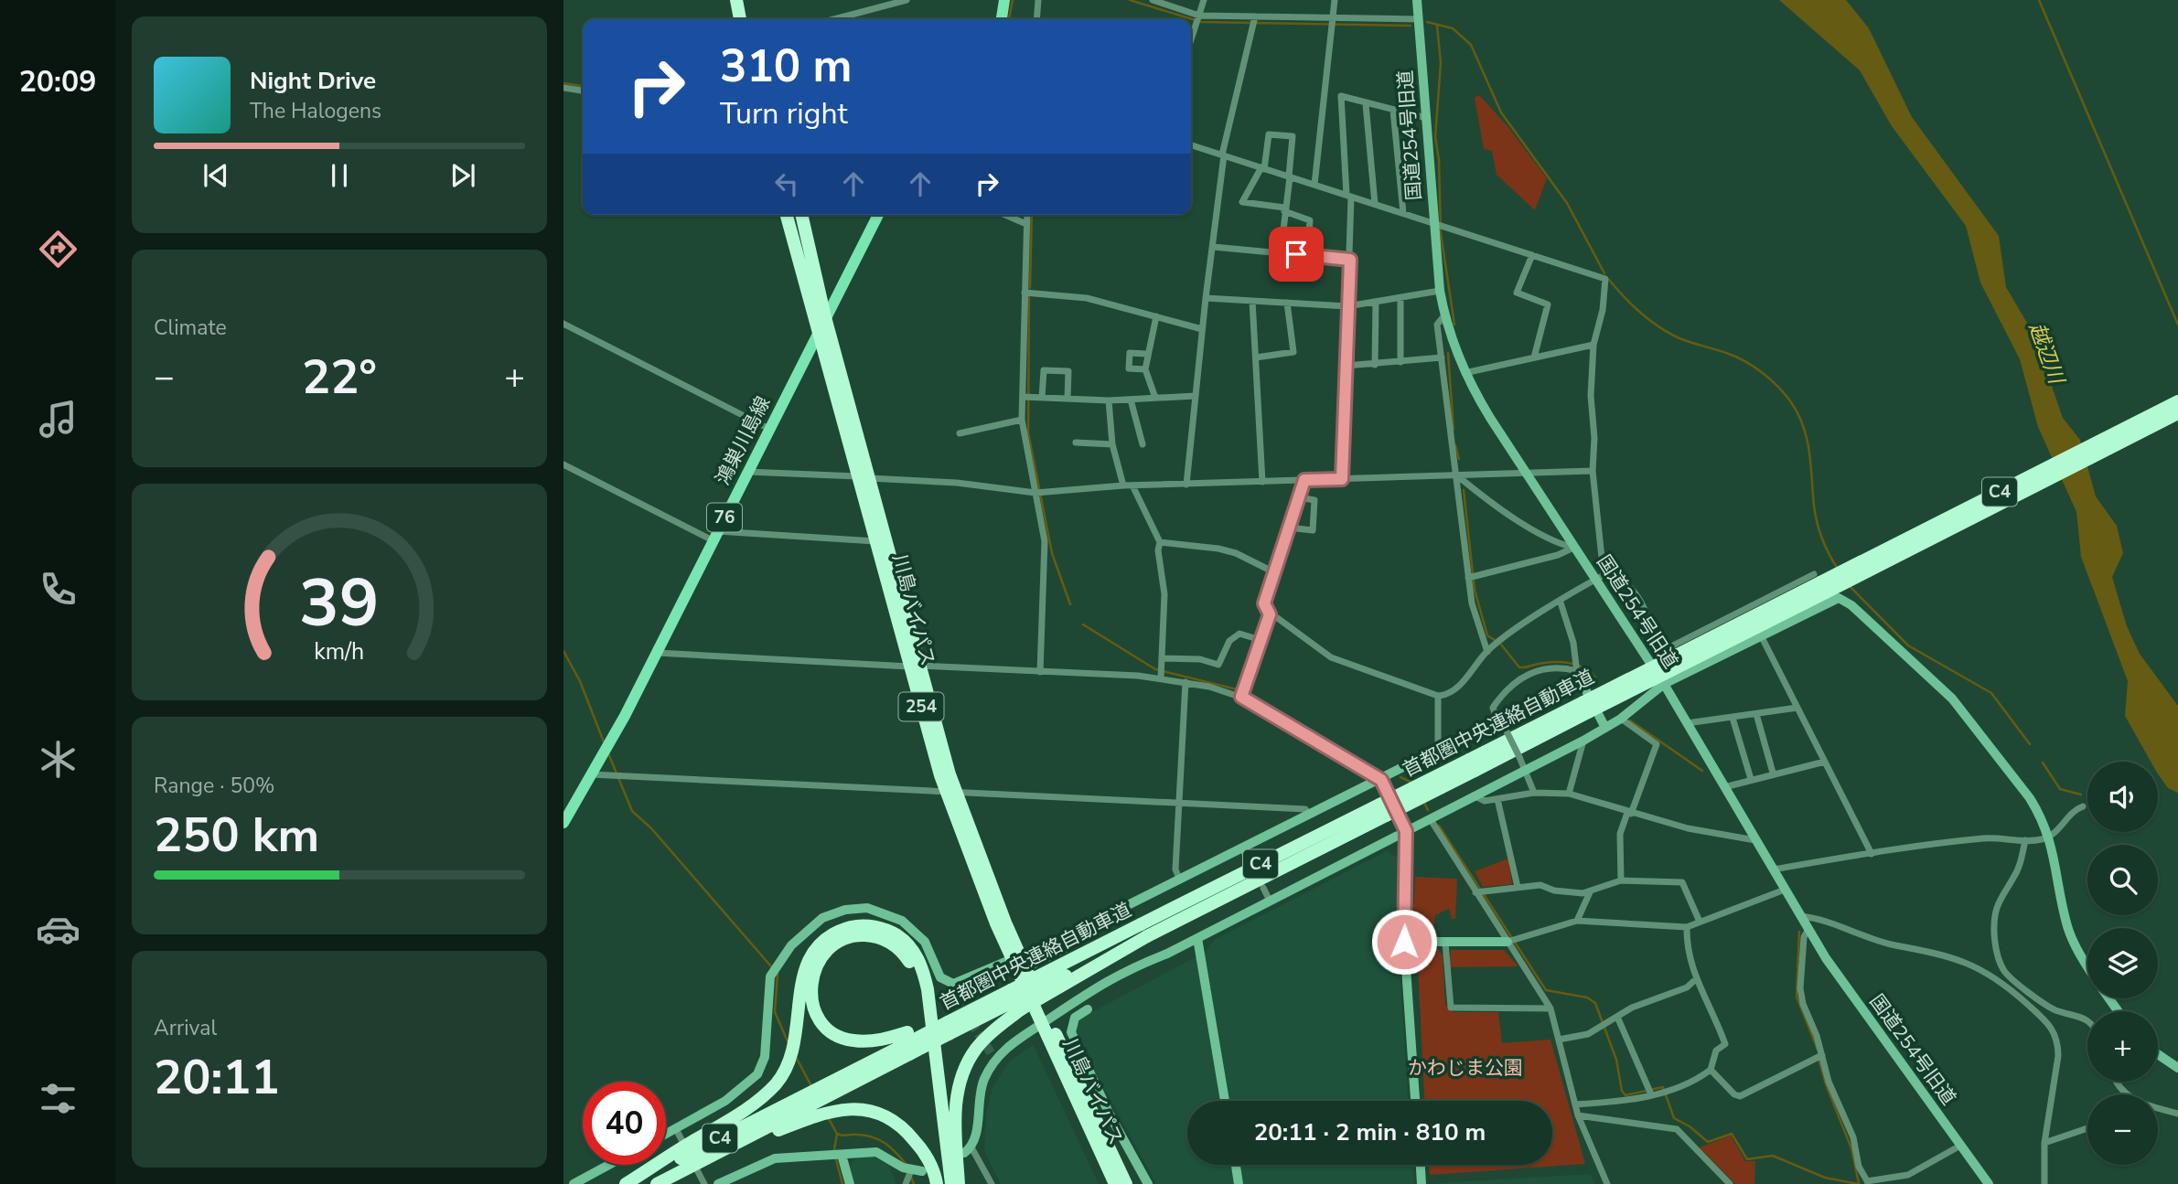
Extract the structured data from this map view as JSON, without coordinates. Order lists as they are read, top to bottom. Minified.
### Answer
{"streets":{"highway":["C4","川島バイパス","254","首都圏中央連絡自動車道"],"main road":["鴻巣川島線","76"],"street":["国道254号旧道"]},"crossings":[["鴻巣川島線","川島バイパス"]],"water":["越辺川"],"parks":["かわじま公園"],"page":{"tabs":"20:09","turn":["310 m","Turn right"],"song":["Night Drive","The Halogens"],"tile":["Climate",["Range · 50%","250 km"],["Arrival","20:11"]],"heat":["−","22°","+"],"map_buttons":["+","−"],"limit":"40","trip":"20:11 · 2 min · 810 m","gauge":["39","km/h"]}}
